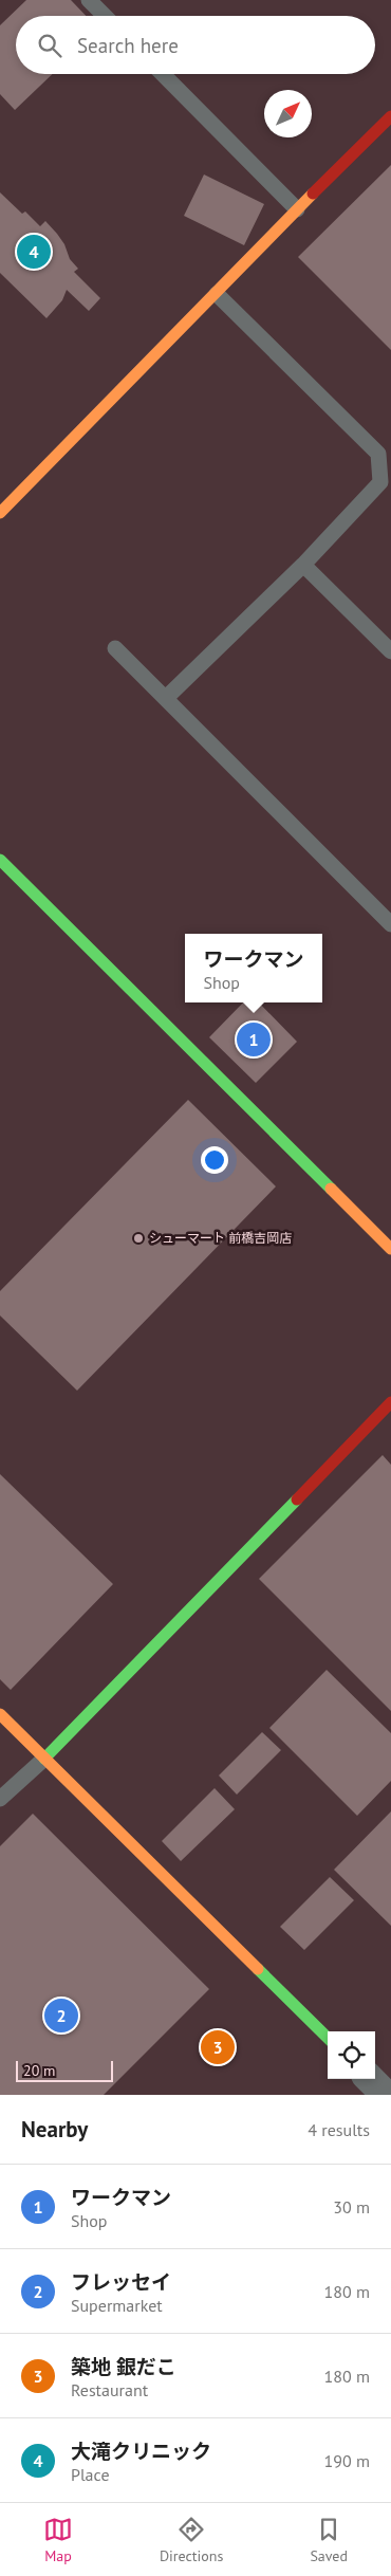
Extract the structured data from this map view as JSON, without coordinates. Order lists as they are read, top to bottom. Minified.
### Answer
{"places":["シューマート 前橋吉岡店"],"scale_bar":"20 m","north":"top right","page":{"search":"Search here","pins":["4","1","2","3"],"popup":["ワークマン","Shop"],"scale":"20 m","heading":["Nearby","4 results"],"list":[{"mark":"1","name":"ワークマン","note":"Shop","value":"30 m"},{"mark":"2","name":"フレッセイ","note":"Supermarket","value":"180 m"},{"mark":"3","name":"築地 銀だこ","note":"Restaurant","value":"180 m"},{"mark":"4","name":"大滝クリニック","note":"Place","value":"190 m"}],"nav":["Map","Directions","Saved"]}}
